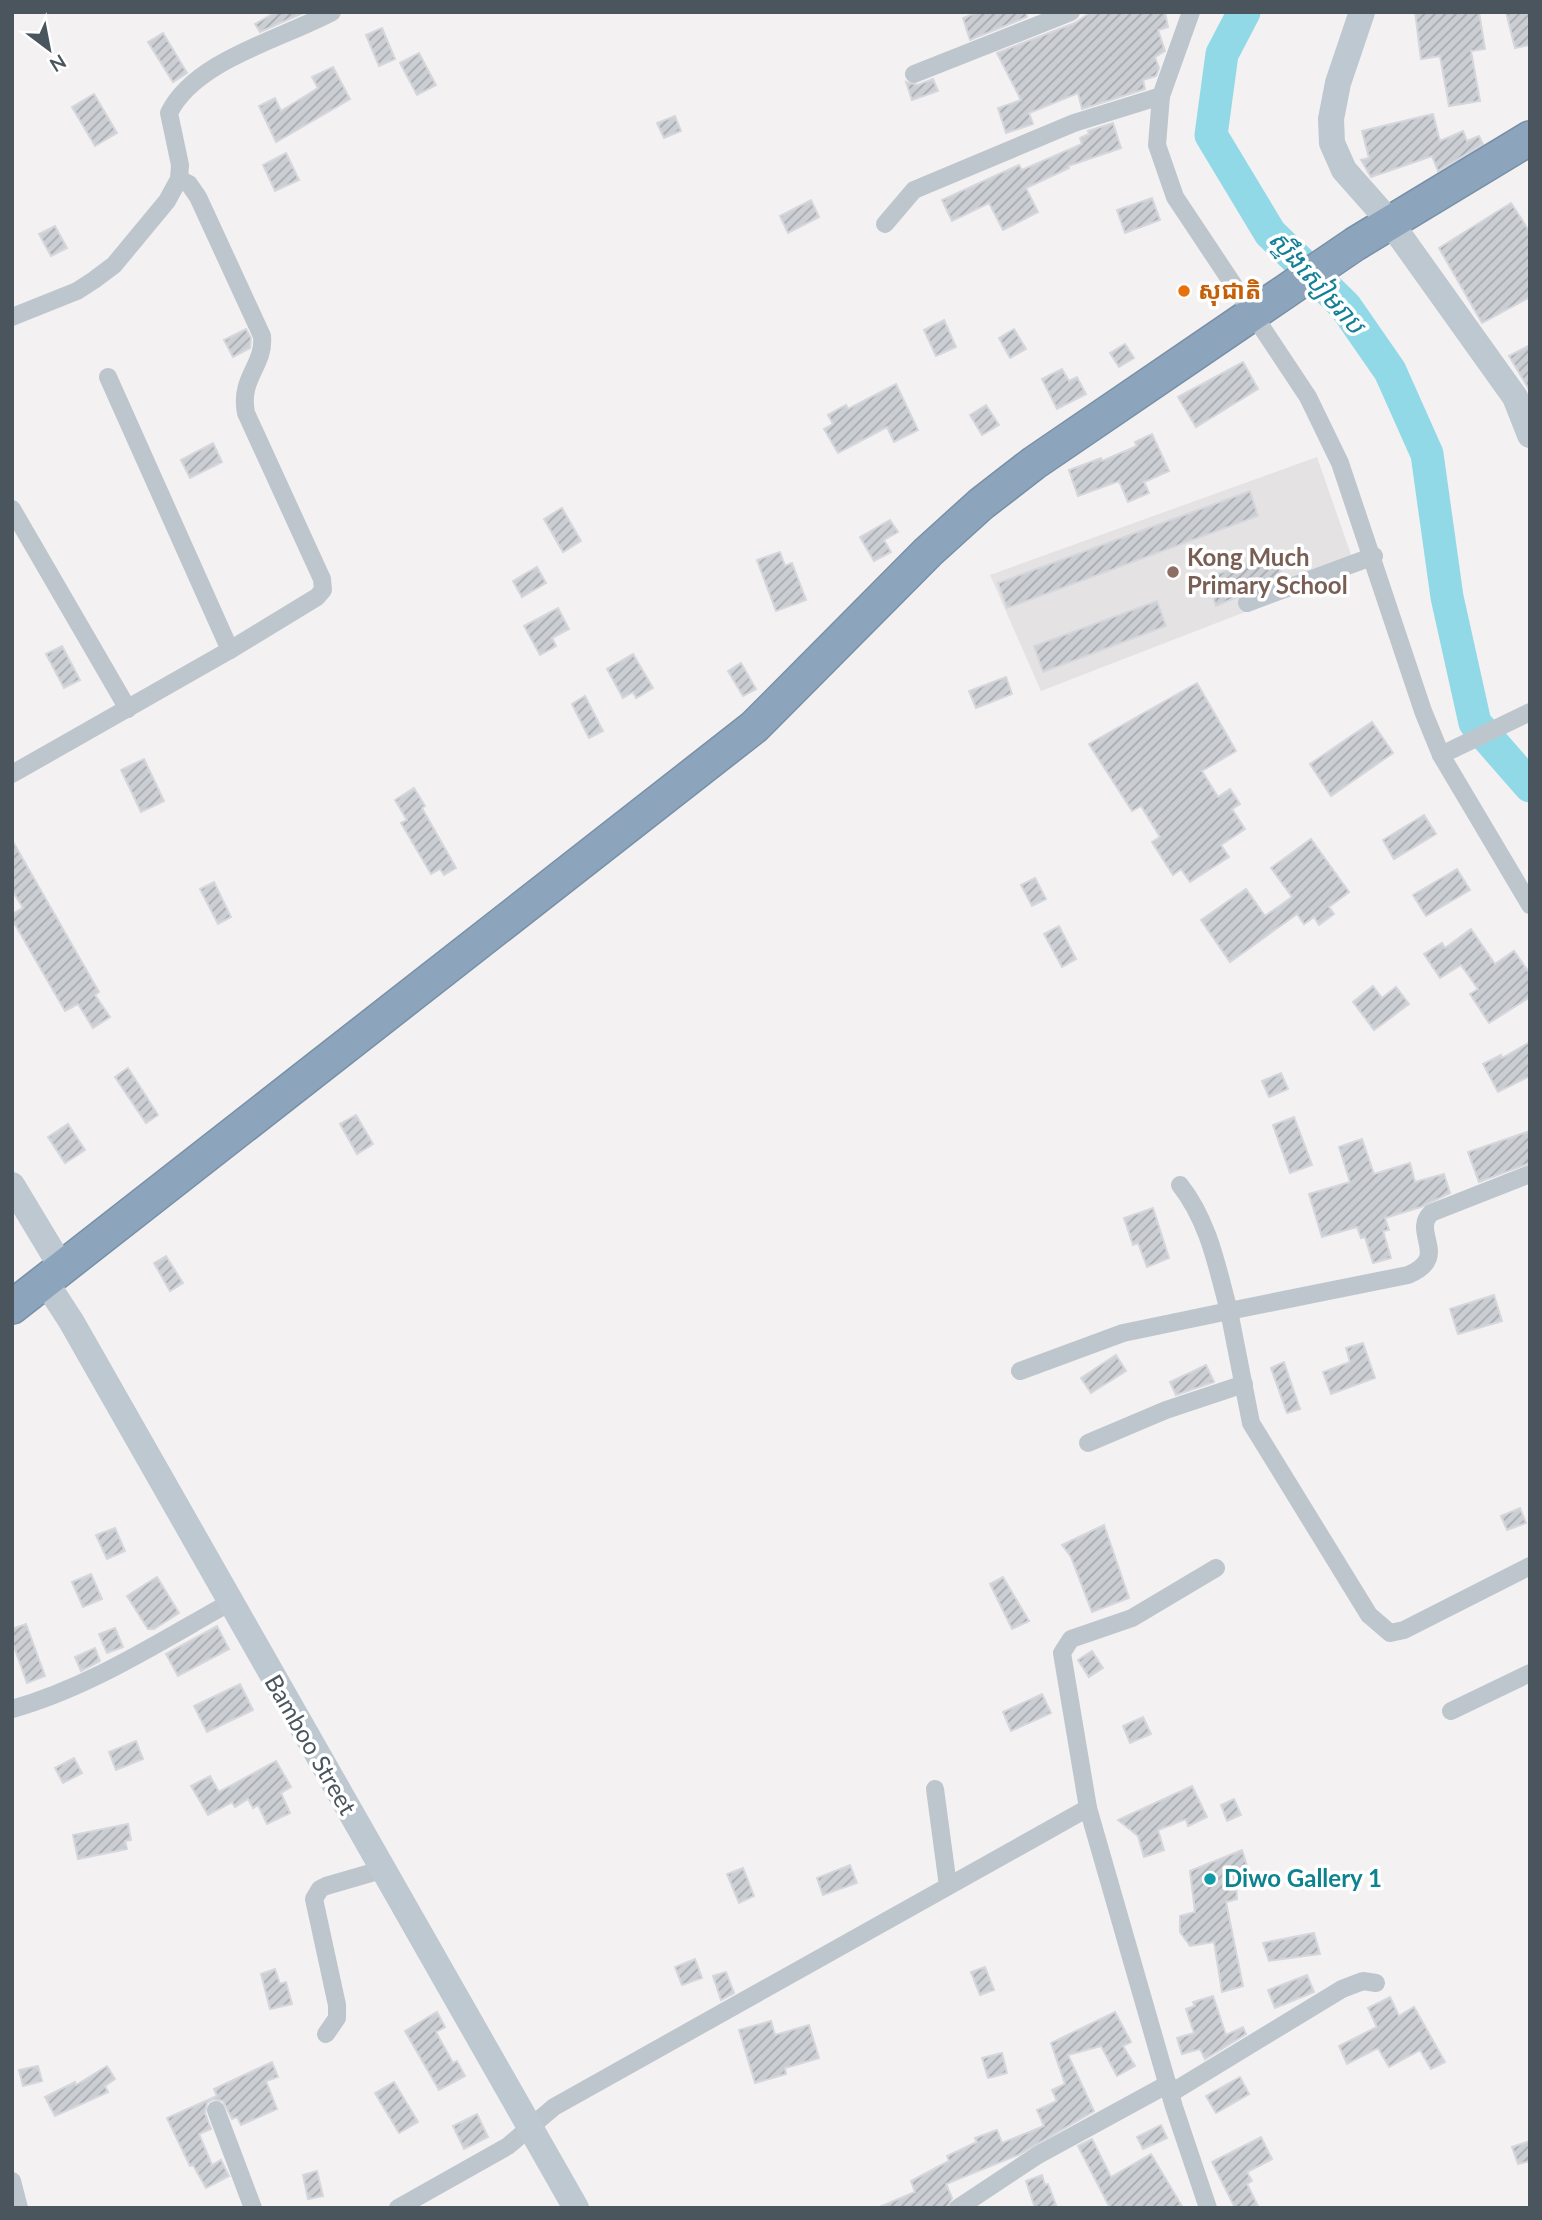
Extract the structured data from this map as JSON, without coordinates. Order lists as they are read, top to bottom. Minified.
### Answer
{"streets":{"street":["Bamboo Street"]},"water":["ស្ទឹងសៀមរាប"],"places":["សុជាតិ","Kong Much Primary School","Diwo Gallery 1"],"north":"bottom right"}
